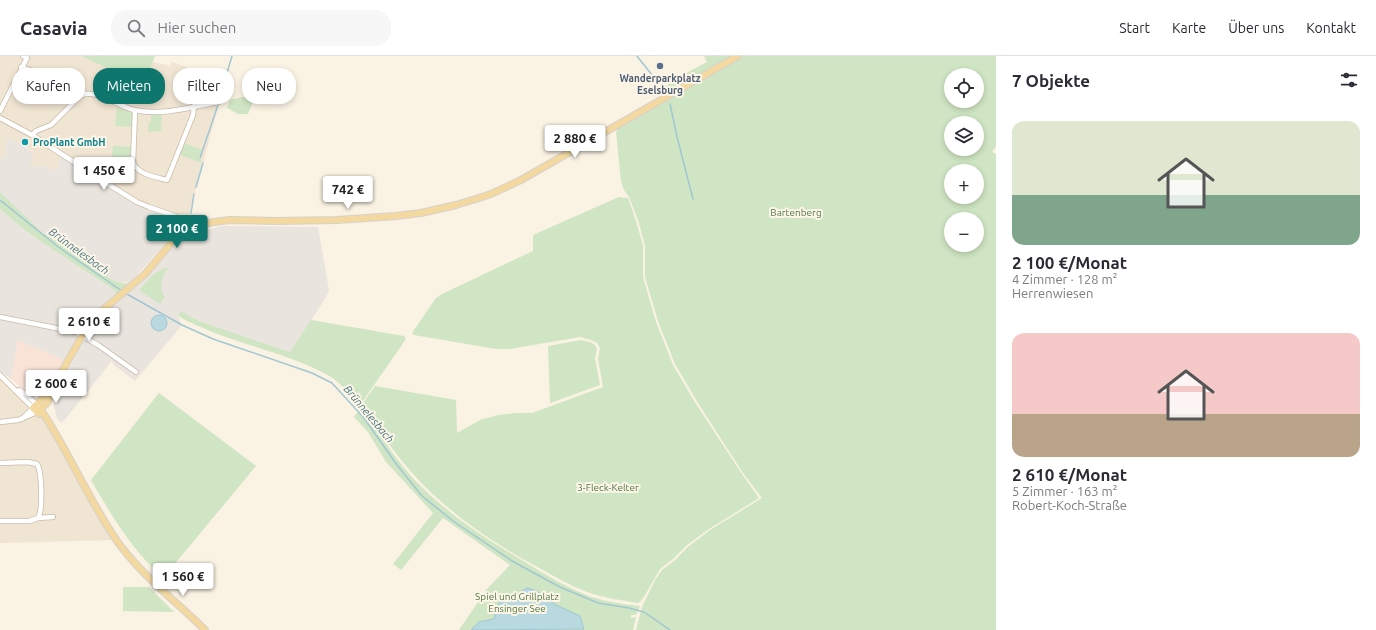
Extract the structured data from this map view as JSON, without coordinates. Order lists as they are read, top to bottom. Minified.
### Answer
{"water":["Brünnelesbach"],"parks":["Bartenberg","3-Fleck-Kelter","Spiel und Grillplatz Ensinger See"],"places":["Wanderparkplatz Eselsburg","ProPlant GmbH"],"page":{"header":"Casavia","search":"Hier suchen","nav":["Start","Karte","Über uns","Kontakt"],"heading":"7 Objekte","map_buttons":["+","−"],"chip":["Kaufen","Mieten","Filter","Neu"],"list":[{"name":"2 100 €/Monat","note":"4 Zimmer · 128 m² · Herrenwiesen"},{"name":"2 610 €/Monat","note":"5 Zimmer · 163 m² · Robert-Koch-Straße"}],"price":["2 880 €","1 450 €","742 €","2 100 €","2 610 €","2 600 €","1 560 €"]}}
